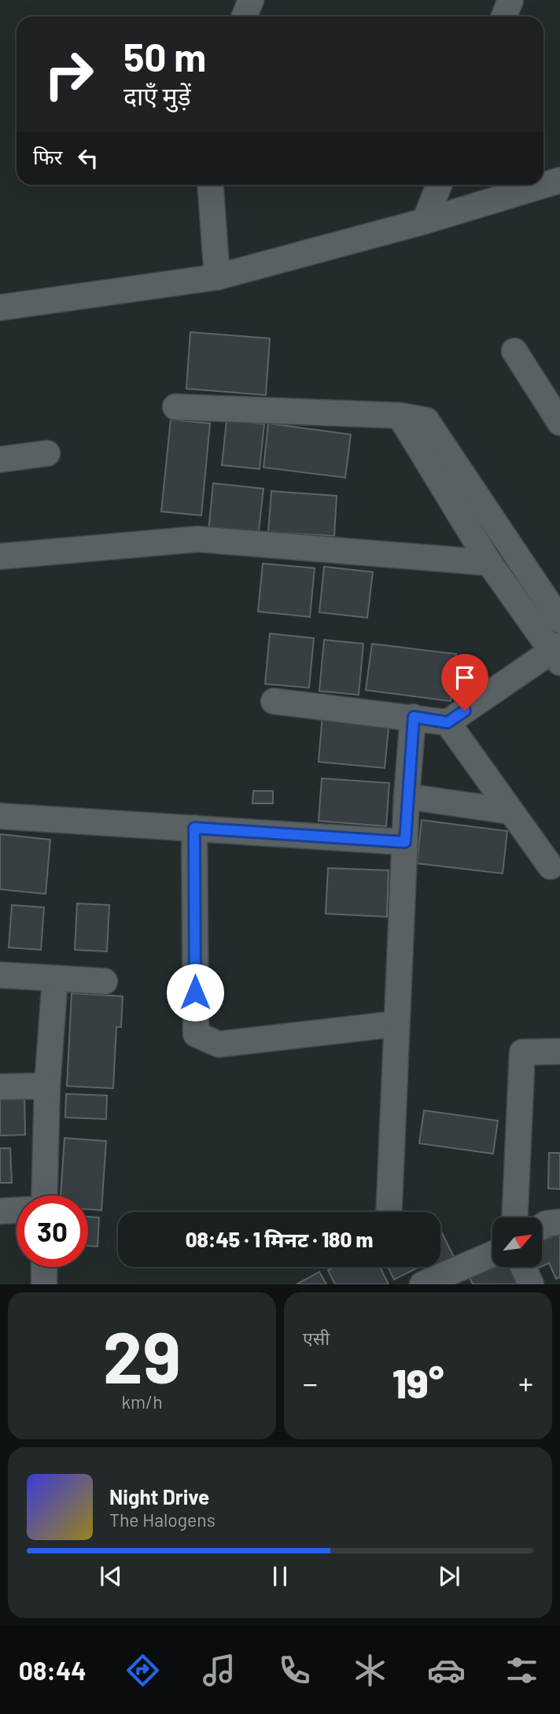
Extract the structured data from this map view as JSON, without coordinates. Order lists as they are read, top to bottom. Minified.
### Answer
{"north":"top right","page":{"turn":["50 m","दाएँ मुड़ें"],"then":"फिर","limit":"30","trip":"08:45 · 1 मिनट · 180 m","tile":[["29","km/h"],"एसी"],"heat":["−","19°","+"],"song":["Night Drive","The Halogens"],"tabs":"08:44"}}
